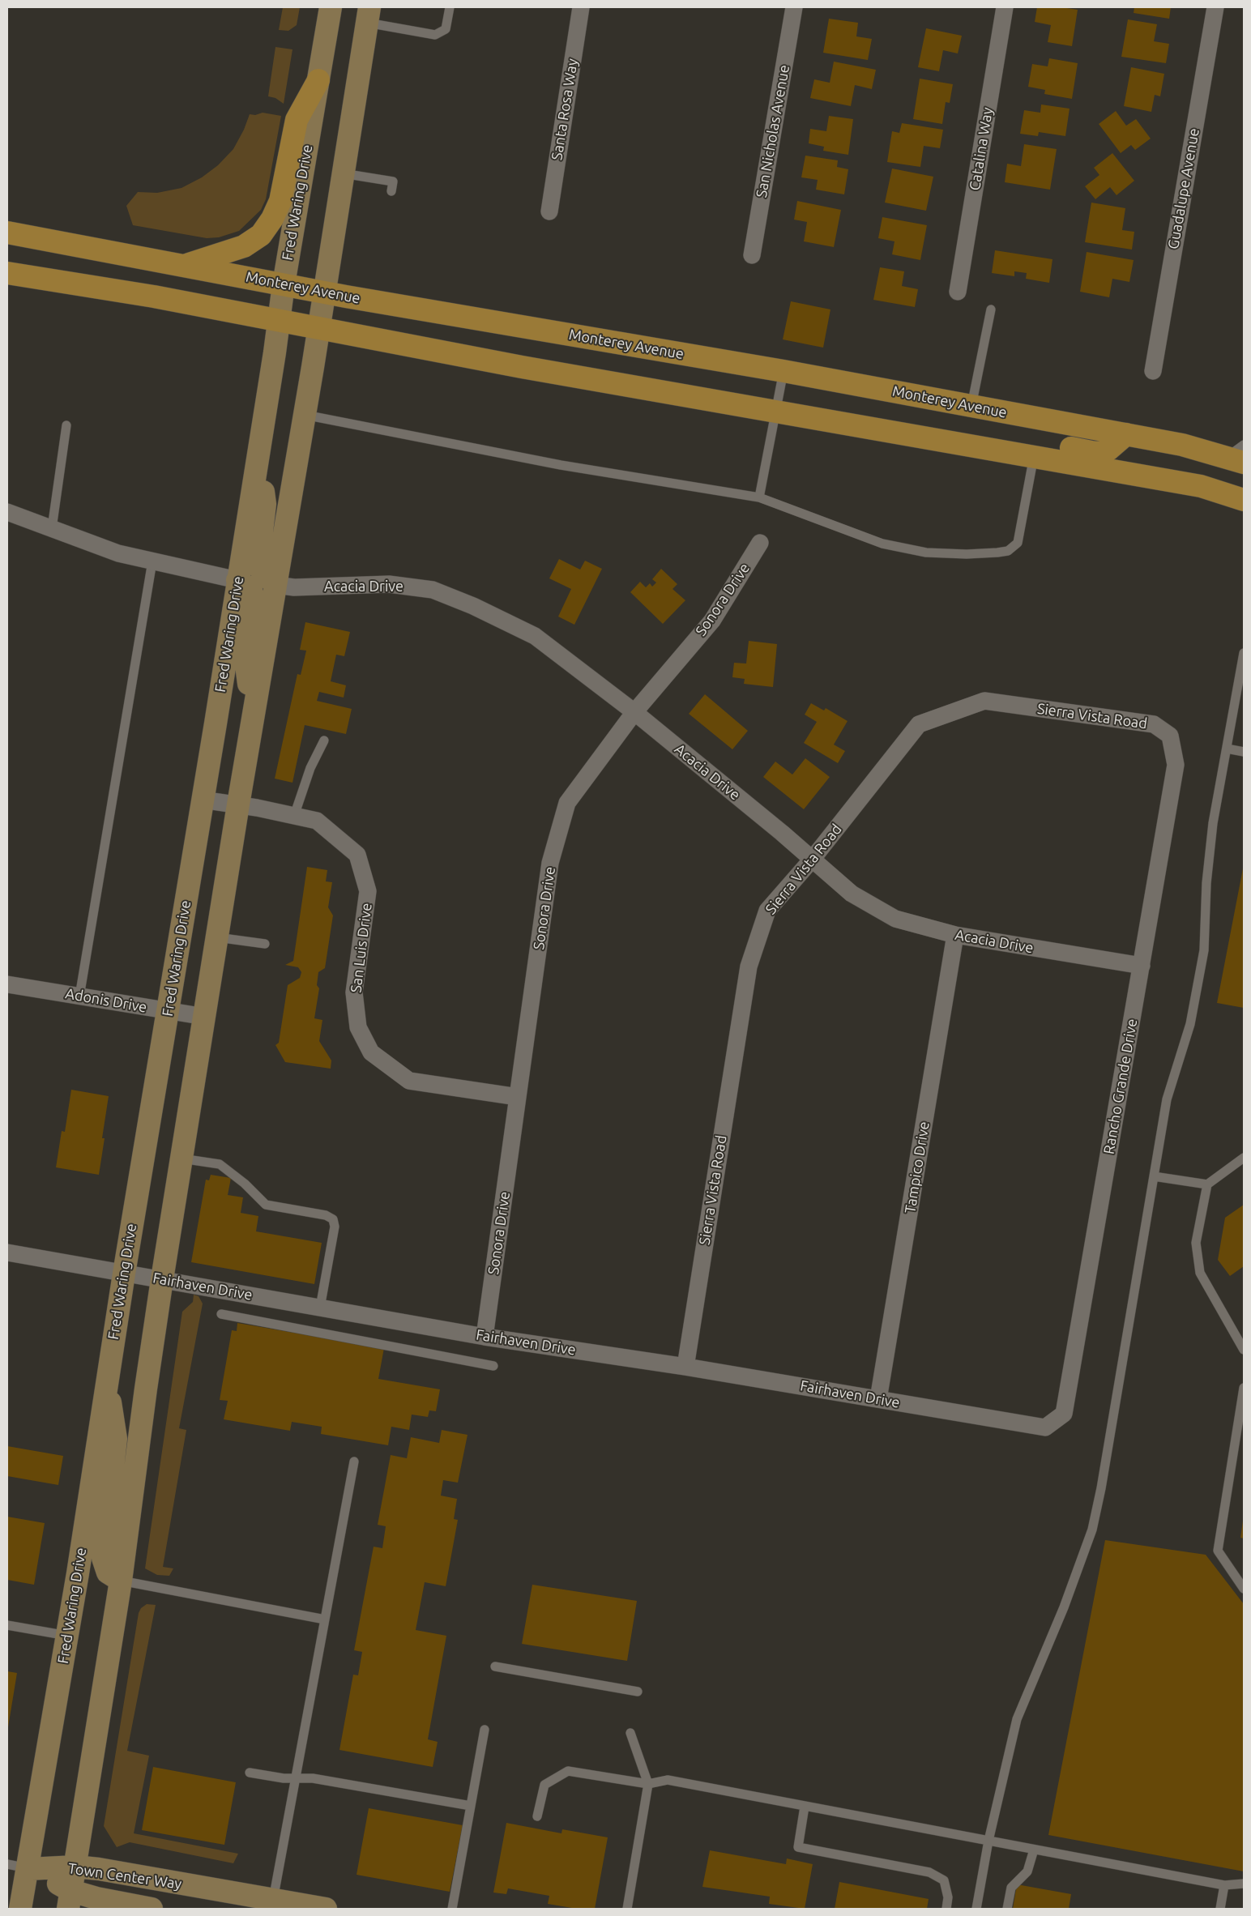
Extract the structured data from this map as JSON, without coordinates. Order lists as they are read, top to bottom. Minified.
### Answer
{"streets":{"main road":["Fred Waring Drive","Monterey Avenue","Town Center Way"],"street":["Santa Rosa Way","San Nicholas Avenue","Catalina Way","Guadalupe Avenue","Acacia Drive","Sonora Drive","Sierra Vista Road","San Luis Drive","Adonis Drive","Rancho Grande Drive","Tampico Drive","Fairhaven Drive"]},"crossings":[["Fred Waring Drive","Monterey Avenue"],["Fred Waring Drive","San Luis Drive"],["Fred Waring Drive","Adonis Drive"],["Fred Waring Drive","Fairhaven Drive"],["Fred Waring Drive","Town Center Way"],["Acacia Drive","Sonora Drive"],["Acacia Drive","Sierra Vista Road"],["Acacia Drive","Rancho Grande Drive"],["Acacia Drive","Tampico Drive"],["Sonora Drive","San Luis Drive"],["Sonora Drive","Fairhaven Drive"],["Sierra Vista Road","Rancho Grande Drive"],["Sierra Vista Road","Fairhaven Drive"],["Rancho Grande Drive","Fairhaven Drive"],["Tampico Drive","Fairhaven Drive"]]}
